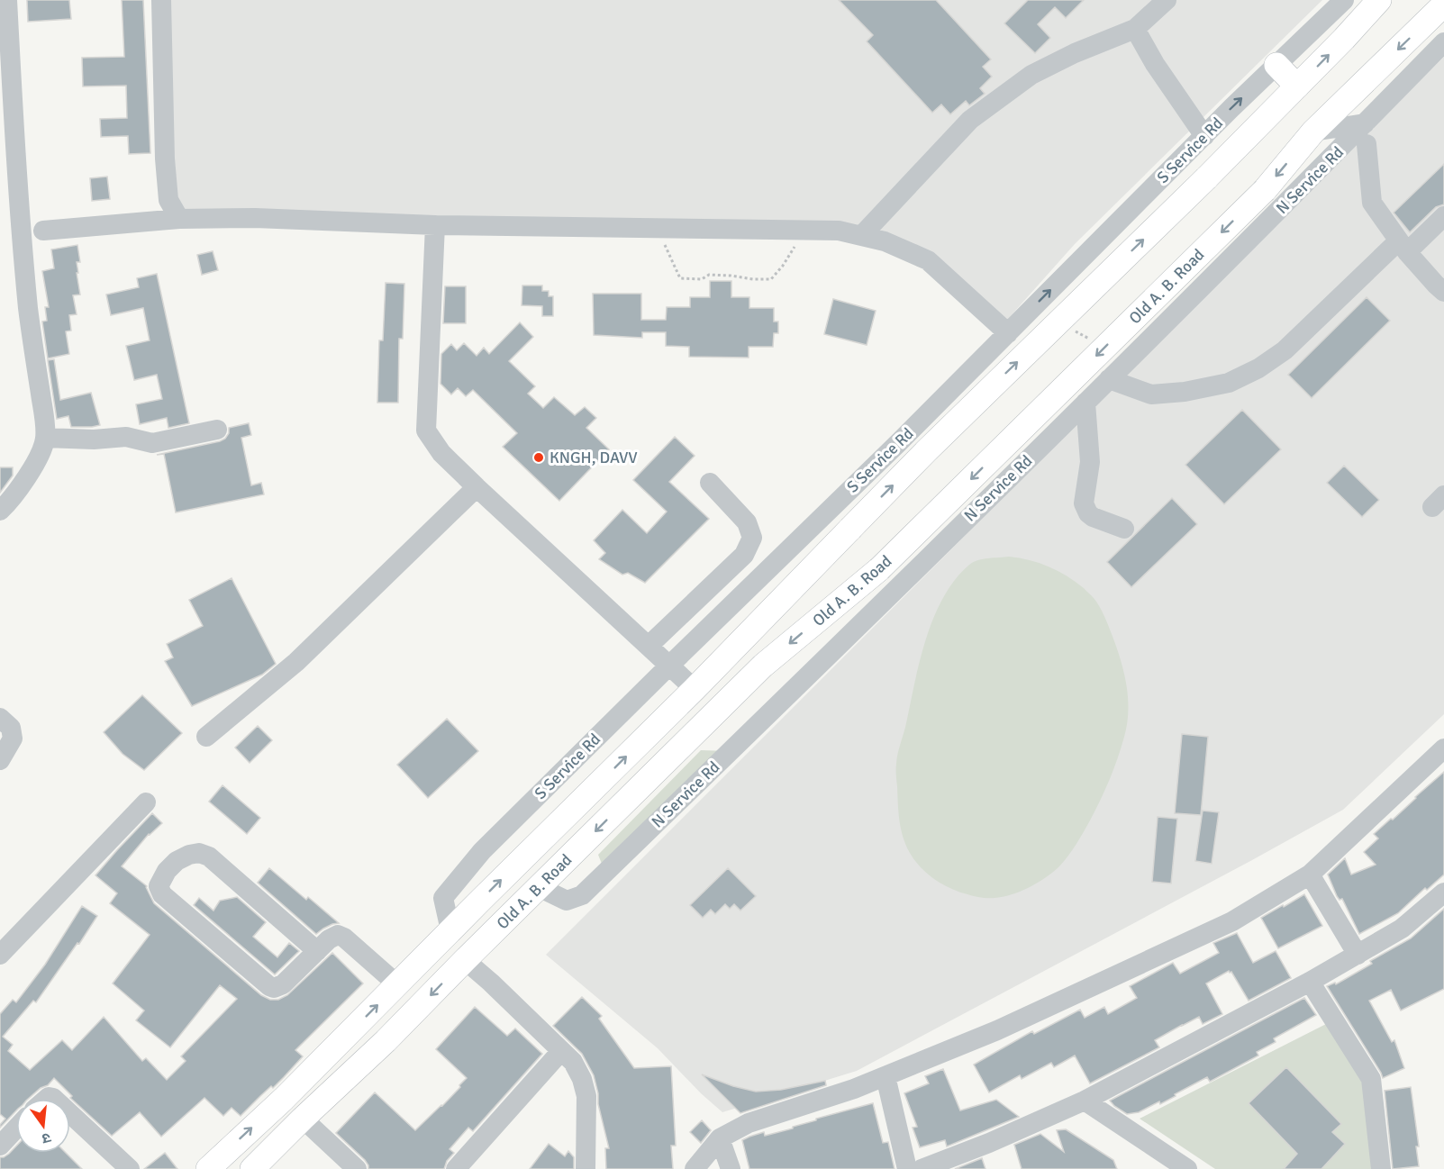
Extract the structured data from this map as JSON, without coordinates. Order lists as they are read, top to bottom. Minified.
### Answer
{"streets":{"main road":["Old A. B. Road"],"street":["S Service Rd","N Service Rd"]},"crossings":[["S Service Rd","Old A. B. Road"],["N Service Rd","Old A. B. Road"]],"places":["KNGH, DAVV"],"north":"bottom"}
